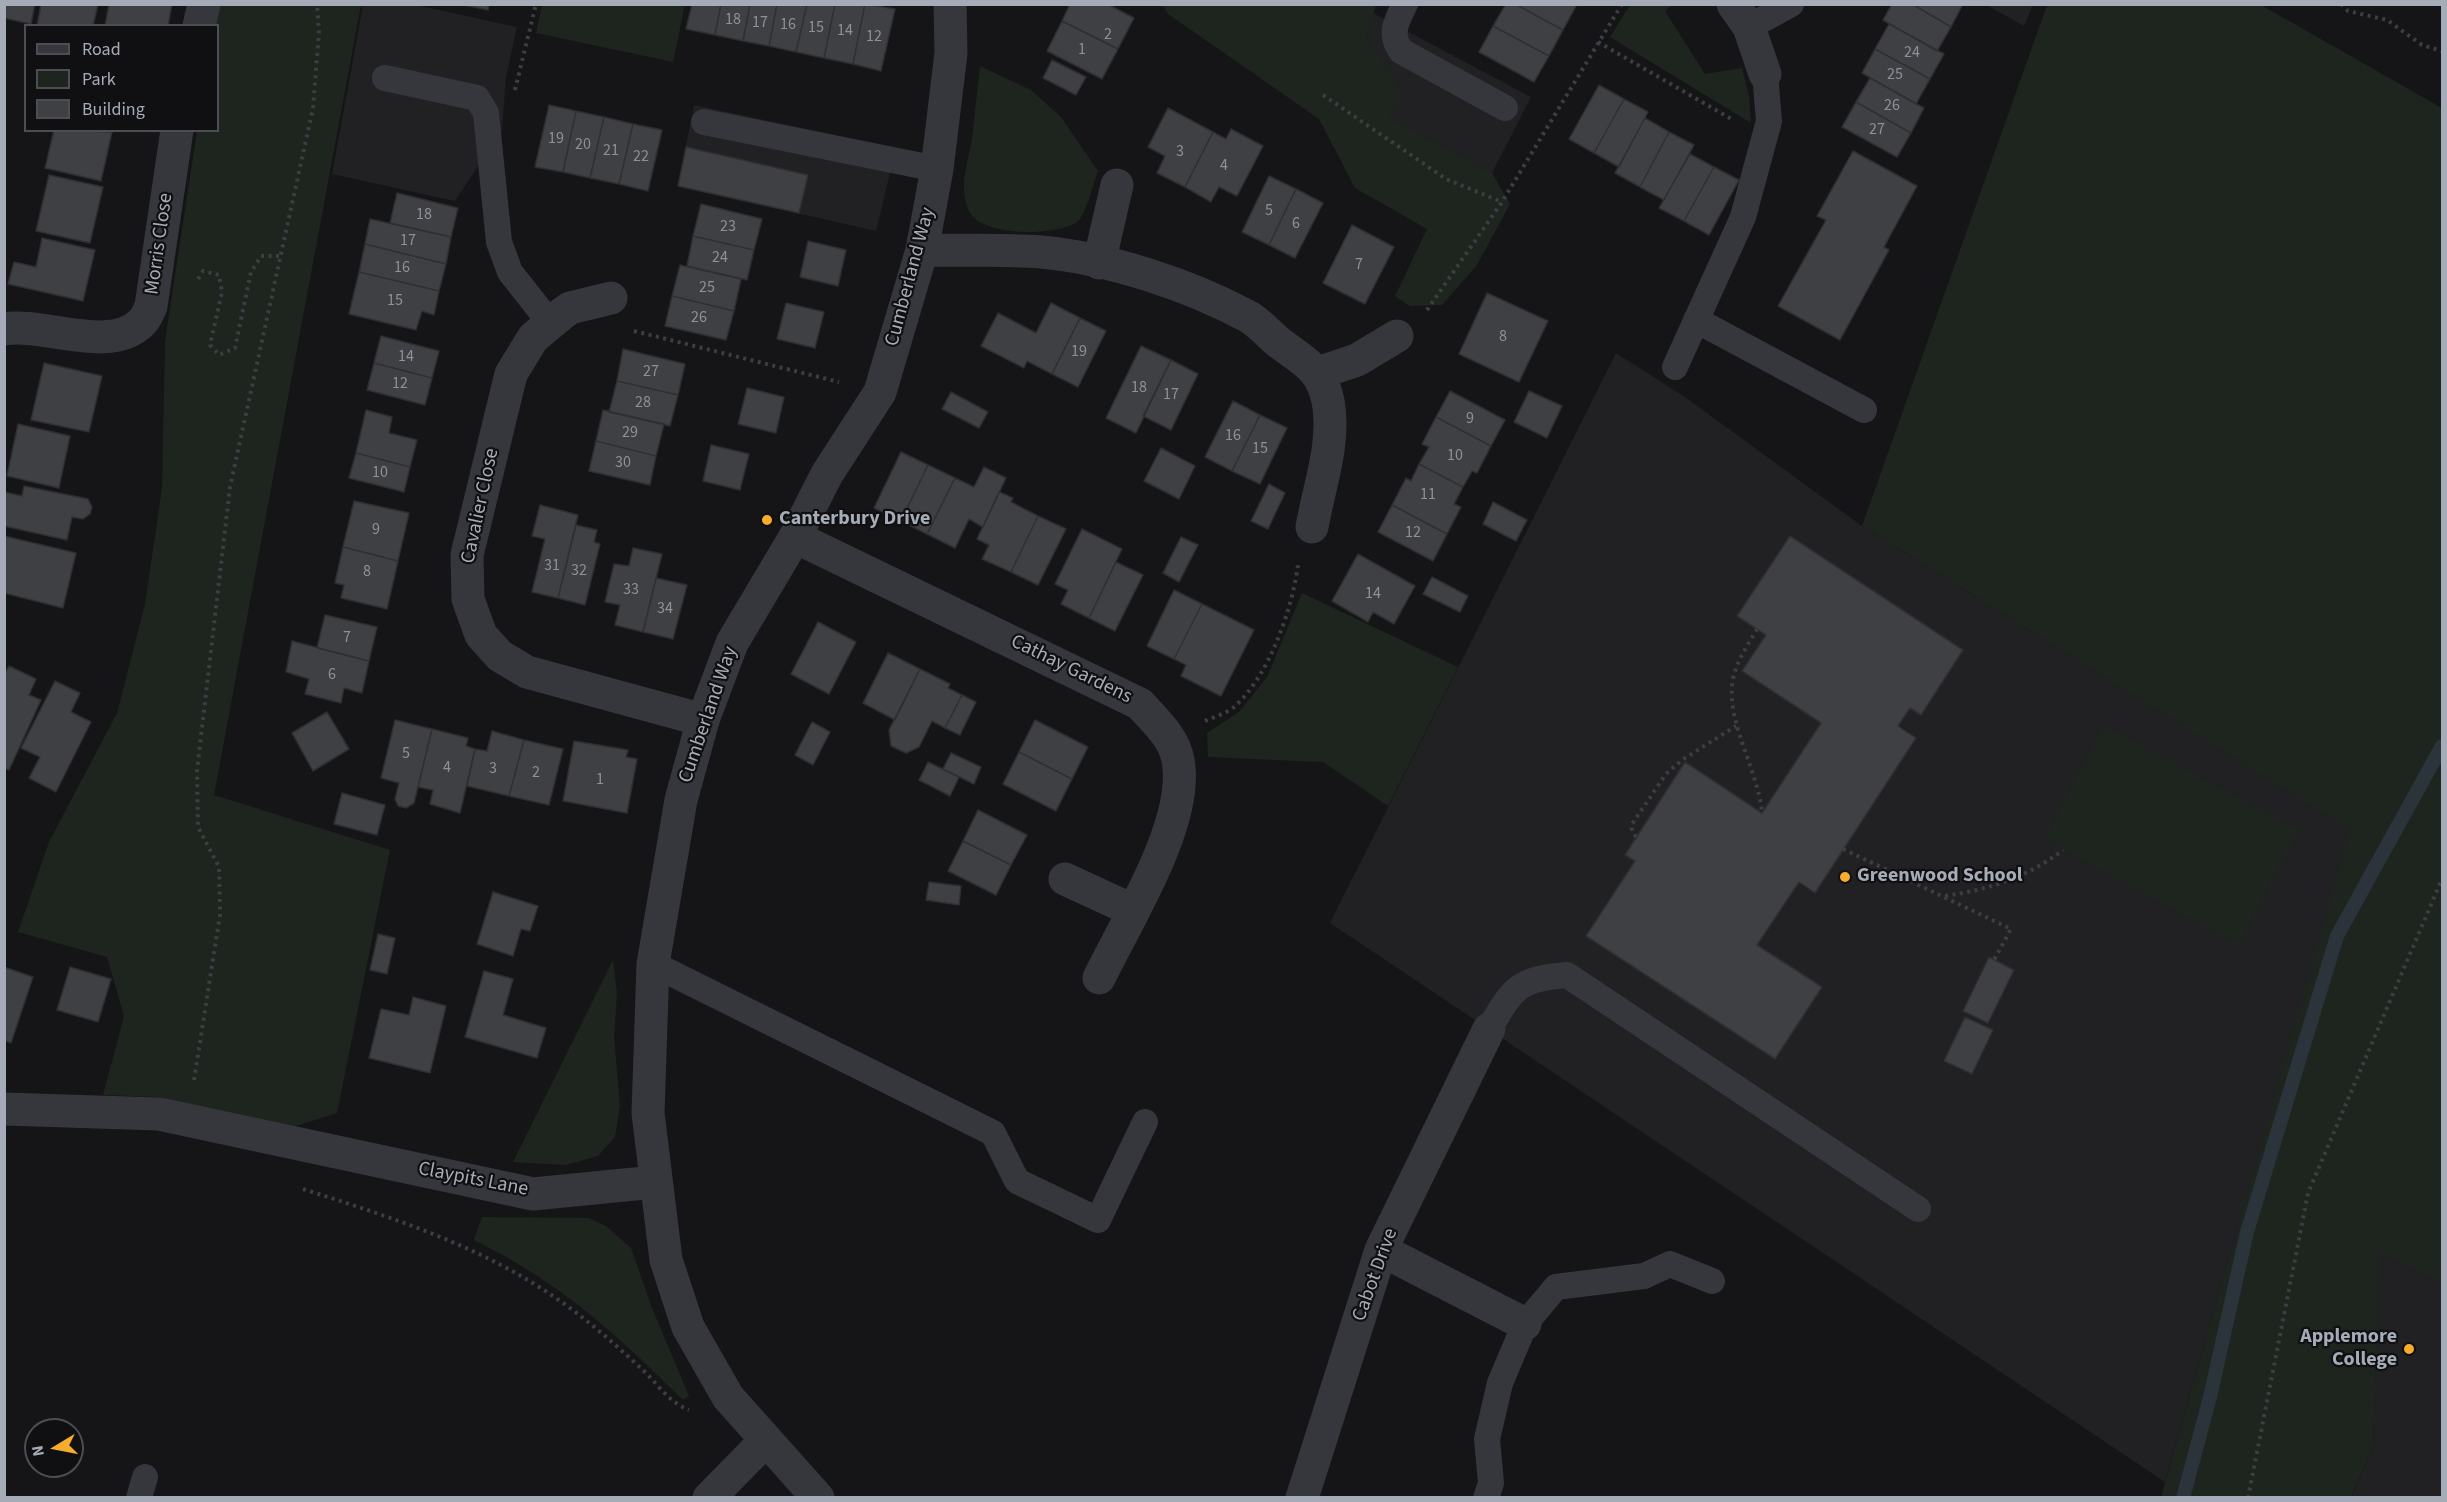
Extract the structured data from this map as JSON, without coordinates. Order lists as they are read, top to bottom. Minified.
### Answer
{"streets":{"street":["Morris Close","Cumberland Way","Cavalier Close","Cathay Gardens","Claypits Lane","Cabot Drive"]},"crossings":[["Cumberland Way","Cavalier Close"],["Cumberland Way","Cathay Gardens"],["Cumberland Way","Claypits Lane"]],"places":["Canterbury Drive","Greenwood School","Applemore College"],"house_numbers":["18","17","16","15","14","2","12","1","24","25","26","27","19","20","21","3","22","4","5","18","6","23","17","24","7","16","25","15","26","8","19","14","27","12","18","17","28","9","29","16","15","10","30","10","11","9","12","31","32","8","33","14","34","7","6","5","4","3","2","1"],"legend":["Road","Park","Building"],"north":"left"}
